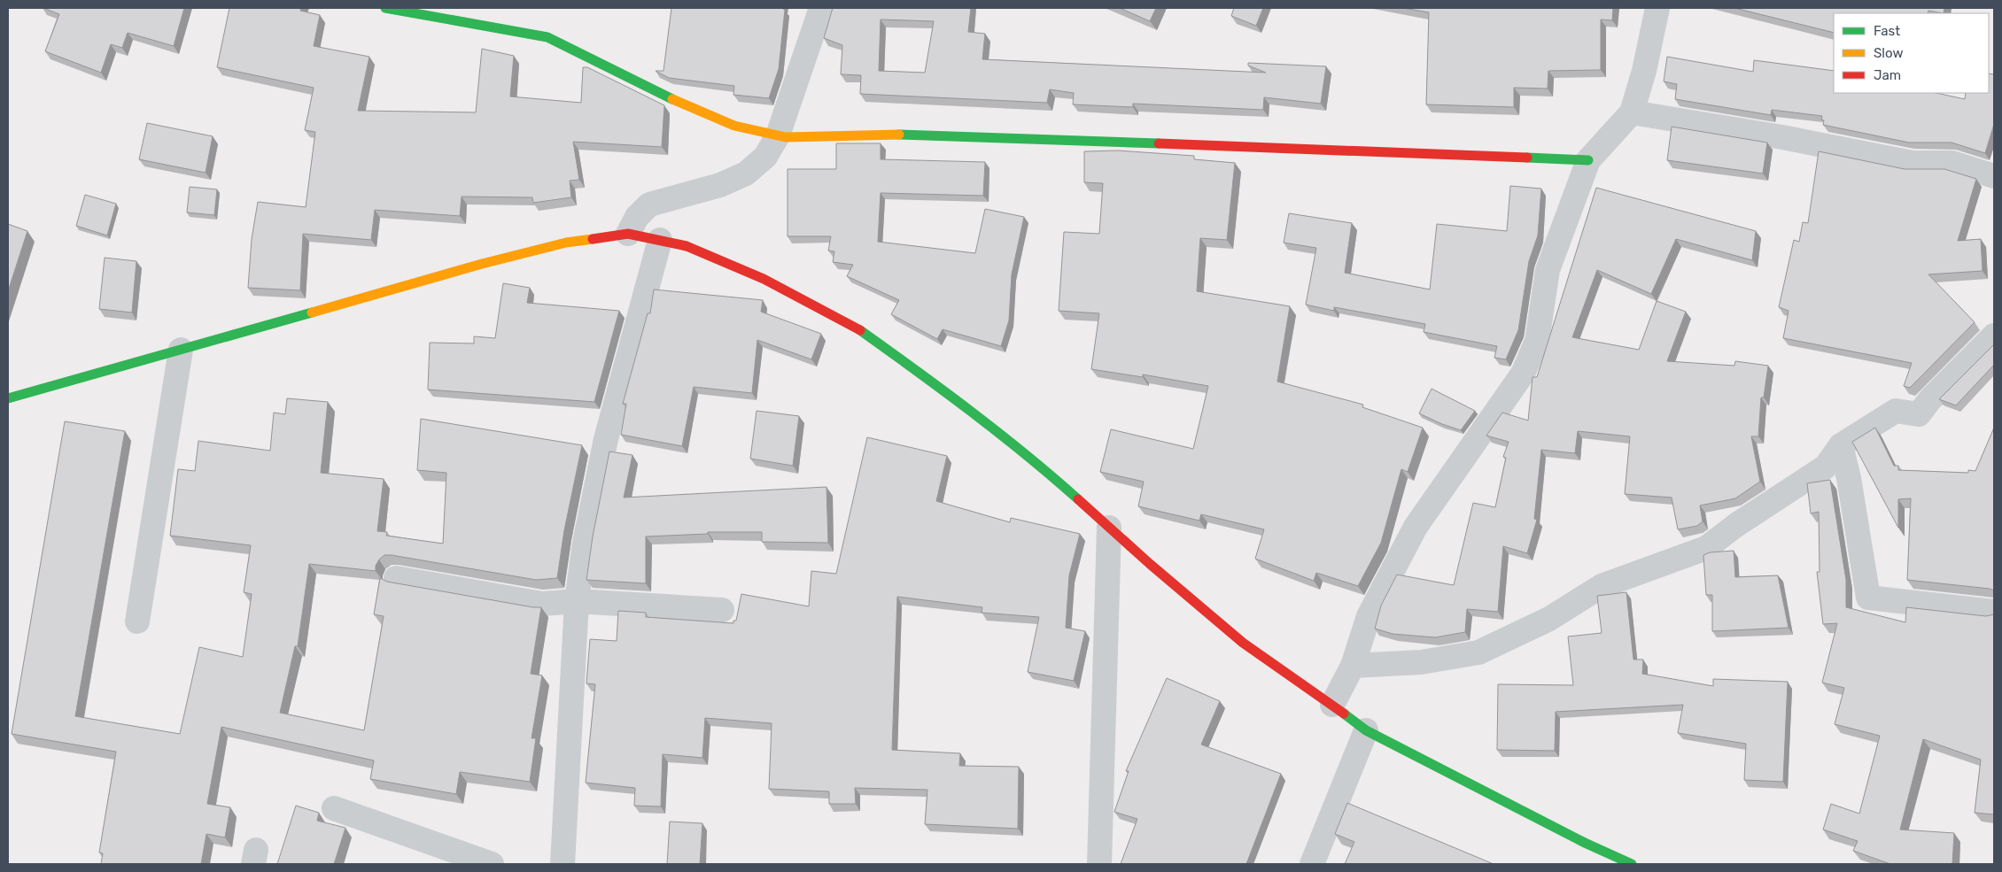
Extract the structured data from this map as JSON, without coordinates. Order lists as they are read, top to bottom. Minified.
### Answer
{"legend":["Fast","Slow","Jam"]}
